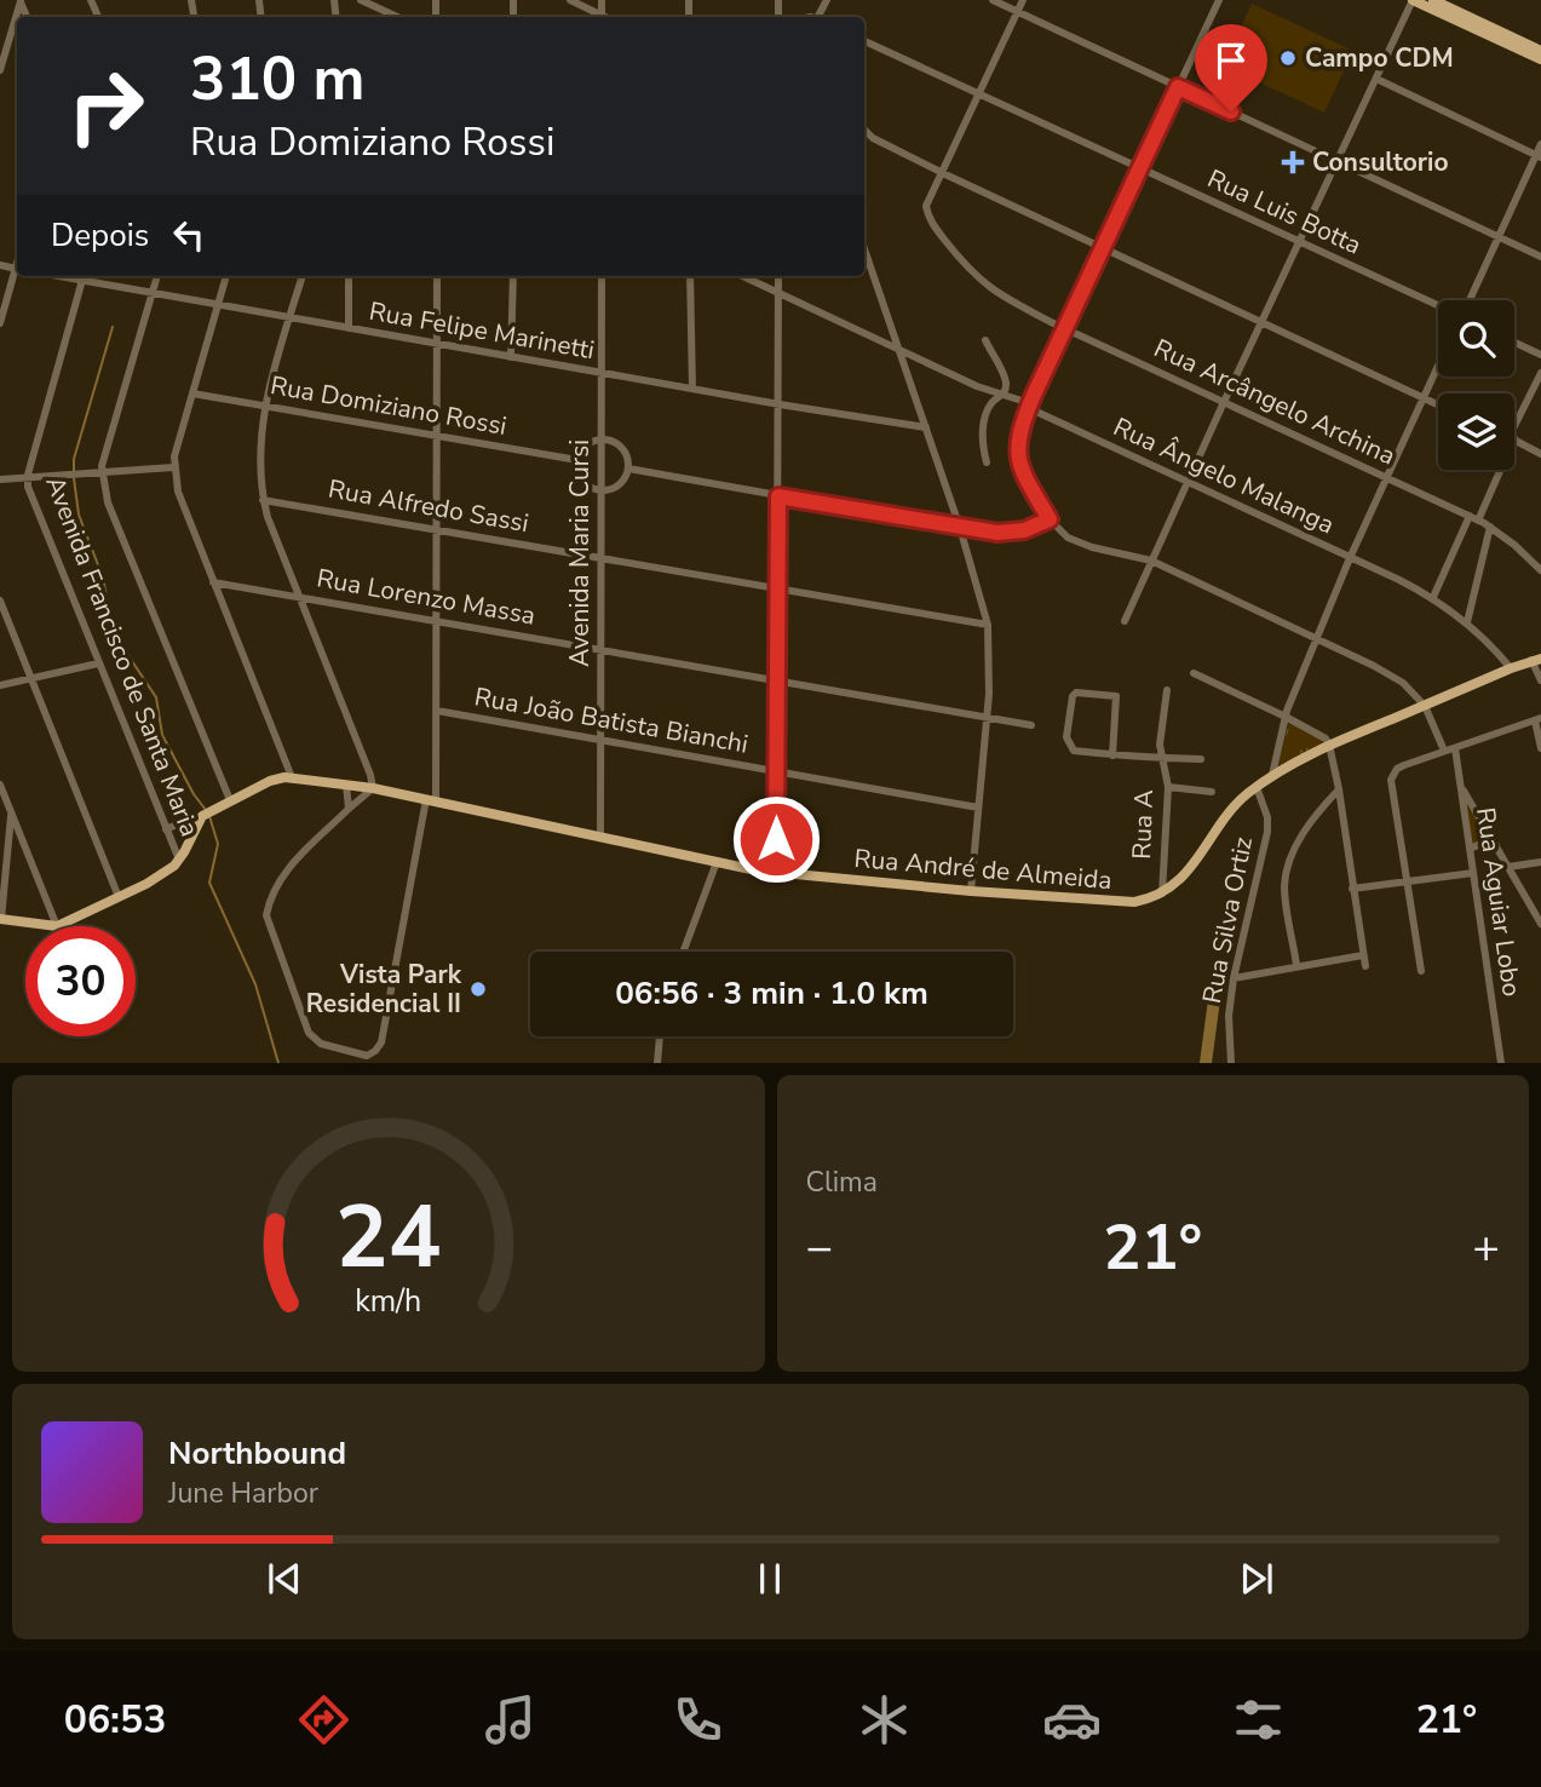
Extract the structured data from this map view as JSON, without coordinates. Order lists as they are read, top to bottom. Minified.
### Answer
{"streets":{"main road":["Rua André de Almeida"],"street":["Rua Luis Botta","Rua Felipe Marinetti","Rua Arcângelo Archina","Rua Domiziano Rossi","Rua Ângelo Malanga","Rua Alfredo Sassi","Avenida Maria Cursi","Rua Lorenzo Massa","Avenida Francisco de Santa Maria","Rua João Batista Bianchi","Rua A","Rua Aguiar Lobo","Rua Silva Ortiz"]},"crossings":[["Rua Felipe Marinetti","Avenida Maria Cursi"],["Rua Felipe Marinetti","Avenida Francisco de Santa Maria"],["Rua Alfredo Sassi","Avenida Maria Cursi"],["Avenida Maria Cursi","Rua Lorenzo Massa"],["Avenida Maria Cursi","Rua João Batista Bianchi"],["Avenida Maria Cursi","Rua André de Almeida"],["Rua A","Rua André de Almeida"]],"places":{"other":["Campo CDM","Vista Park Residencial II"],"health":["Consultorio"]},"page":{"turn":["310 m","Rua Domiziano Rossi"],"then":"Depois","limit":"30","trip":"06:56 · 3 min · 1.0 km","tile":"Clima","heat":["−","21°","+"],"song":["Northbound","June Harbor"],"tabs":["06:53","21°"],"gauge":["24","km/h"]}}
